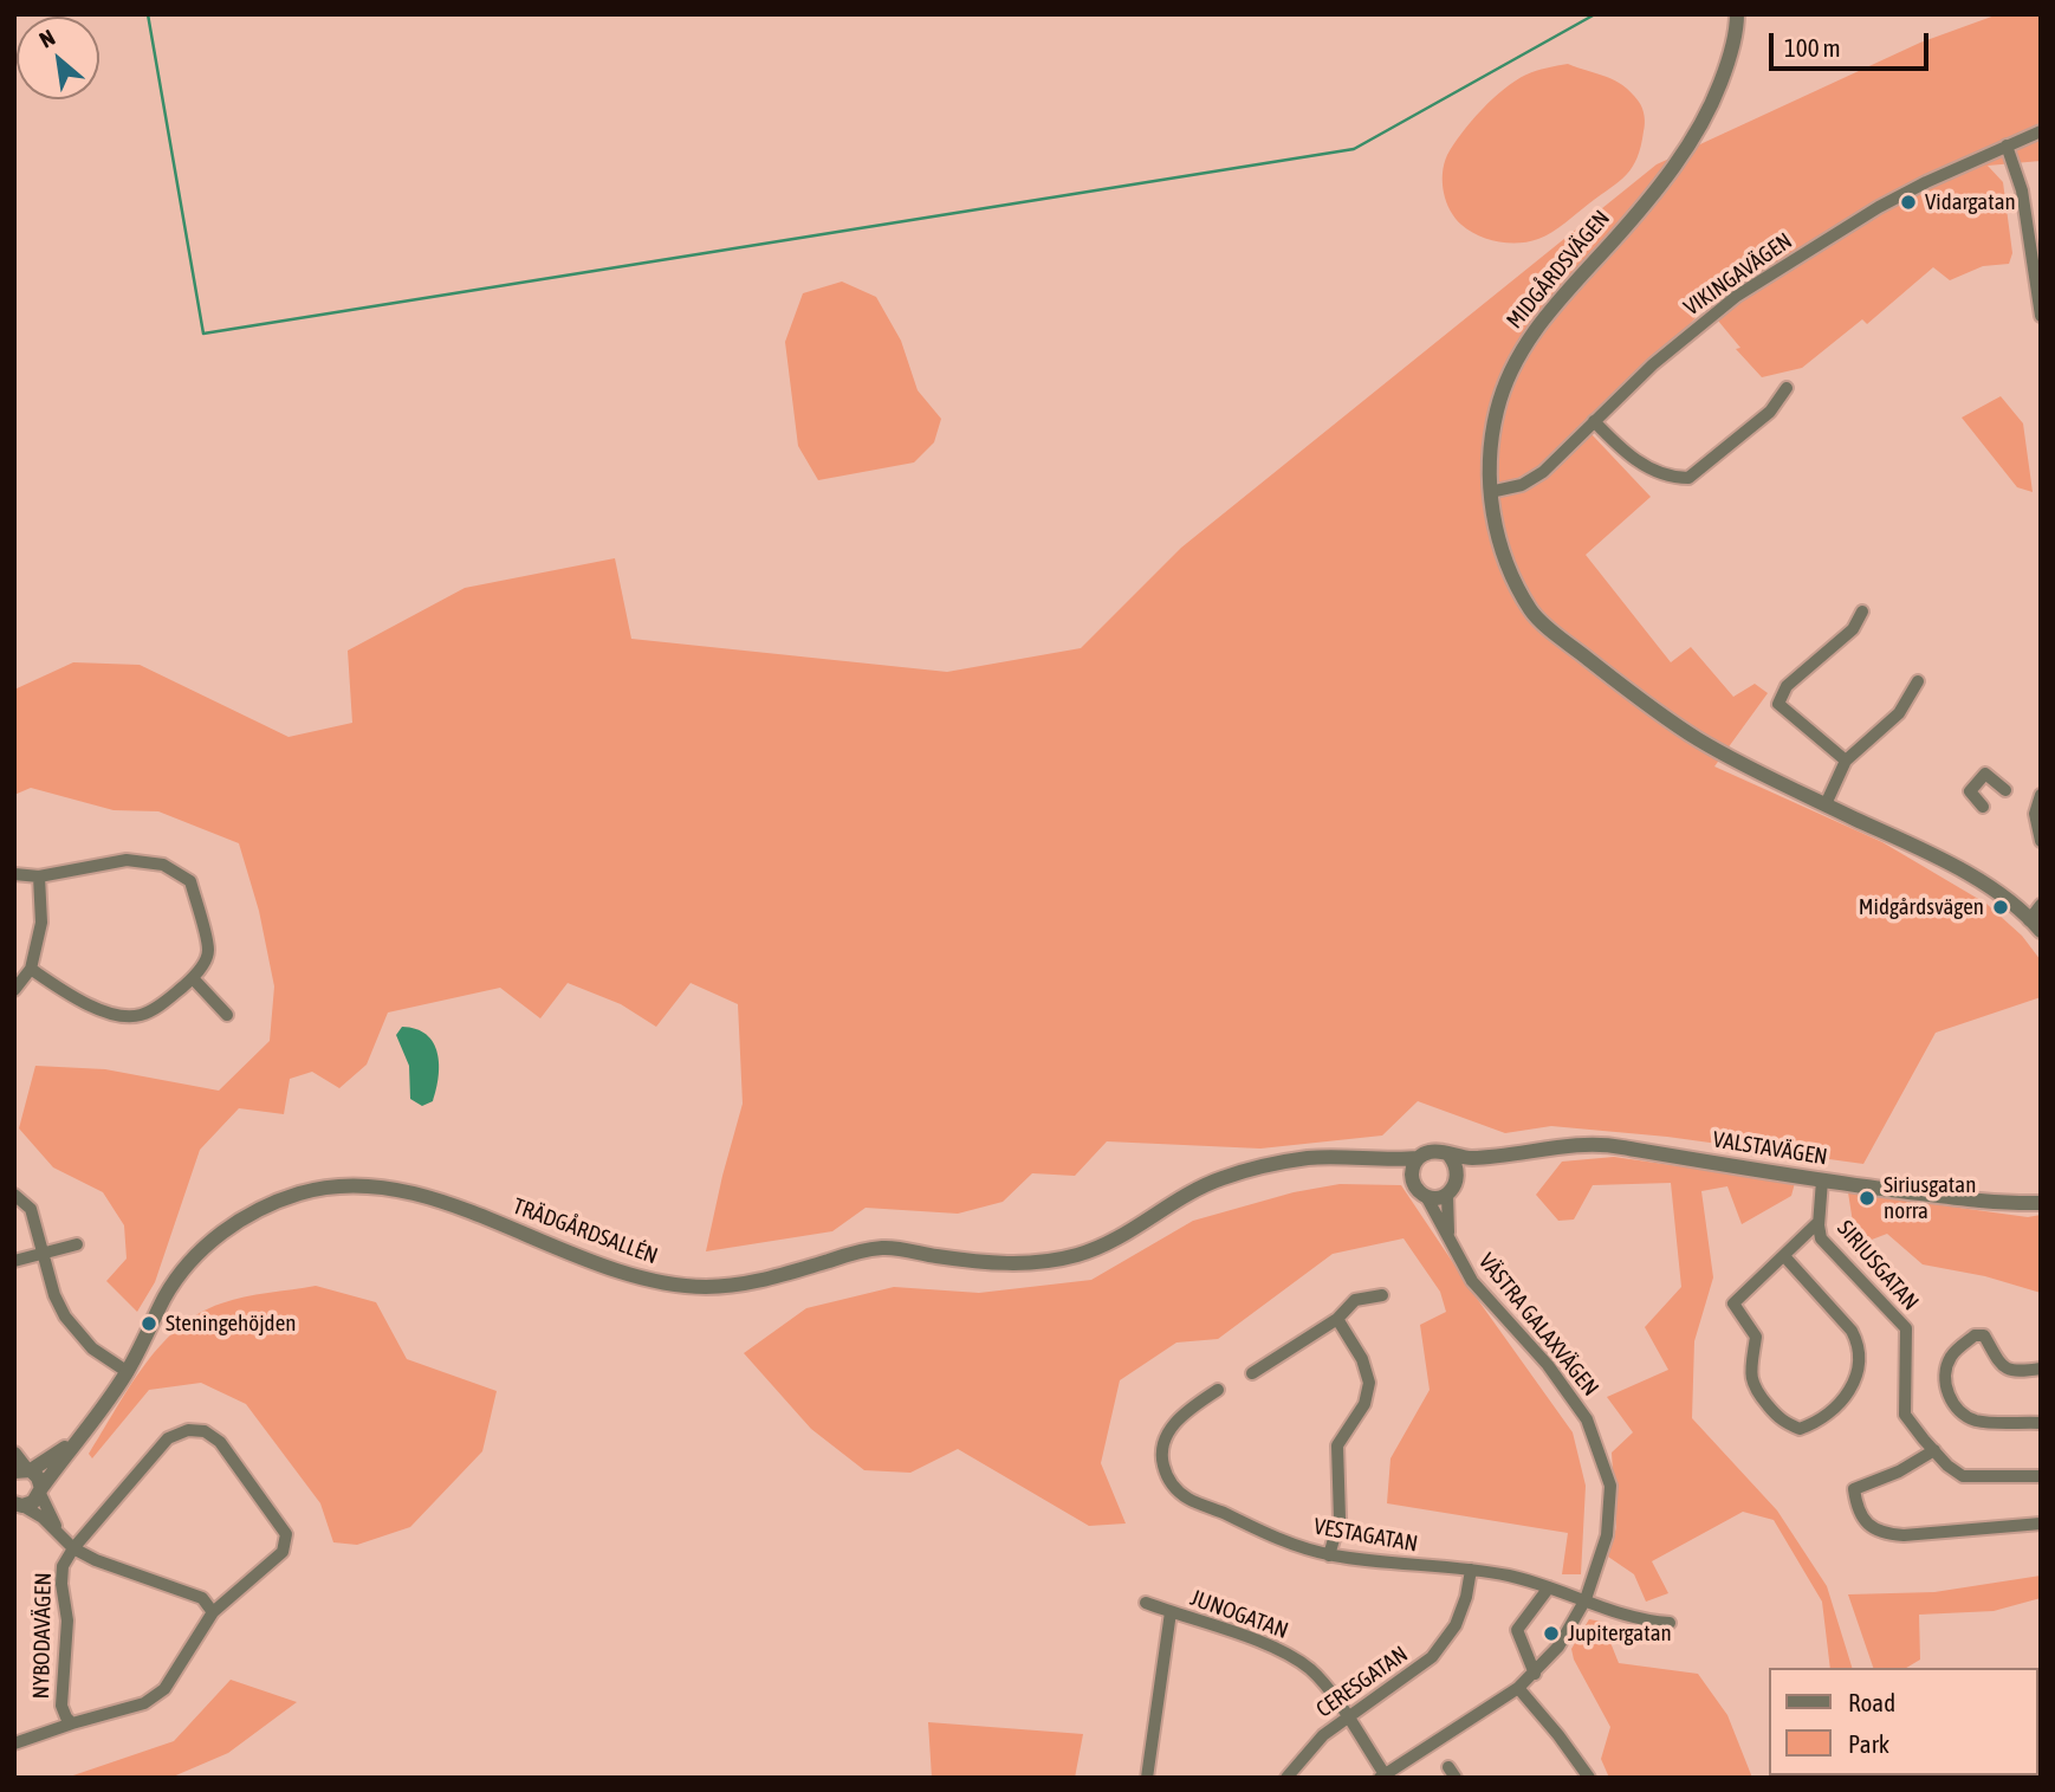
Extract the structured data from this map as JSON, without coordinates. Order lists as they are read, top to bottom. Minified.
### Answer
{"streets":{"street":["MIDGÅRDSVÄGEN","VIKINGAVÄGEN","VALSTAVÄGEN","TRÄDGÅRDSALLÉN","SIRIUSGATAN","VÄSTRA GALAXVÄGEN","VESTAGATAN","JUNOGATAN","NYBODAVÄGEN","CERESGATAN"]},"crossings":[["MIDGÅRDSVÄGEN","VIKINGAVÄGEN"],["VALSTAVÄGEN","TRÄDGÅRDSALLÉN"],["VALSTAVÄGEN","SIRIUSGATAN"],["VALSTAVÄGEN","VÄSTRA GALAXVÄGEN"],["TRÄDGÅRDSALLÉN","VÄSTRA GALAXVÄGEN"],["TRÄDGÅRDSALLÉN","NYBODAVÄGEN"],["VÄSTRA GALAXVÄGEN","VESTAGATAN"],["VÄSTRA GALAXVÄGEN","JUNOGATAN"],["VESTAGATAN","CERESGATAN"],["JUNOGATAN","CERESGATAN"]],"places":["Vidargatan","Midgårdsvägen","Siriusgatan norra","Steningehöjden","Jupitergatan"],"legend":["Road","Park"],"scale_bar":"100 m","north":"top left"}
